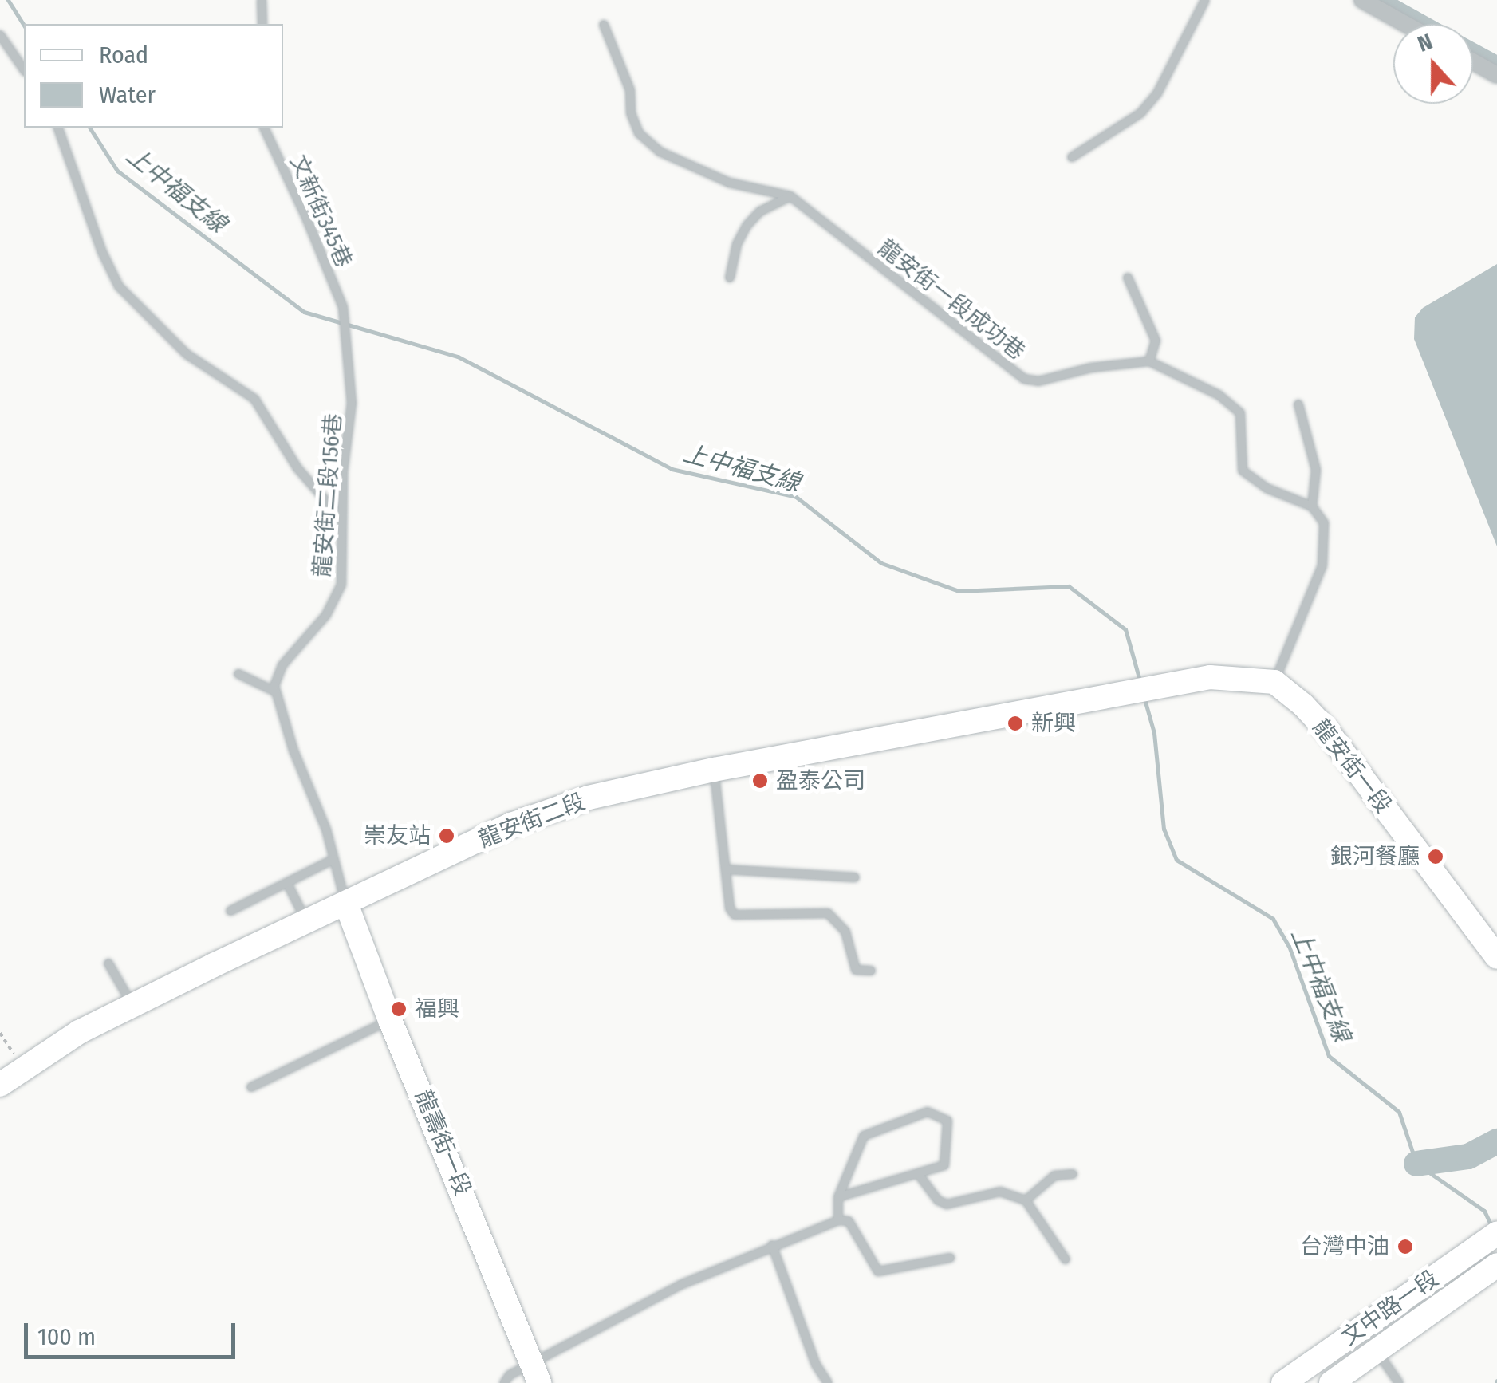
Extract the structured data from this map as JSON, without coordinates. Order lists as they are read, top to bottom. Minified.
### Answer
{"streets":{"street":["龍安街一段","龍安街二段","龍壽街一段","文中路一段"],"lane":["文新街345巷","龍安街一段成功巷","龍安街二段156巷"]},"crossings":[["文新街345巷","龍安街二段156巷"],["龍安街一段","龍安街二段"],["龍安街二段","龍壽街一段"]],"water":["上中福支線"],"places":["新興","盈泰公司","崇友站","銀河餐廳","福興","台灣中油"],"legend":["Road","Water"],"scale_bar":"100 m","north":"top"}
